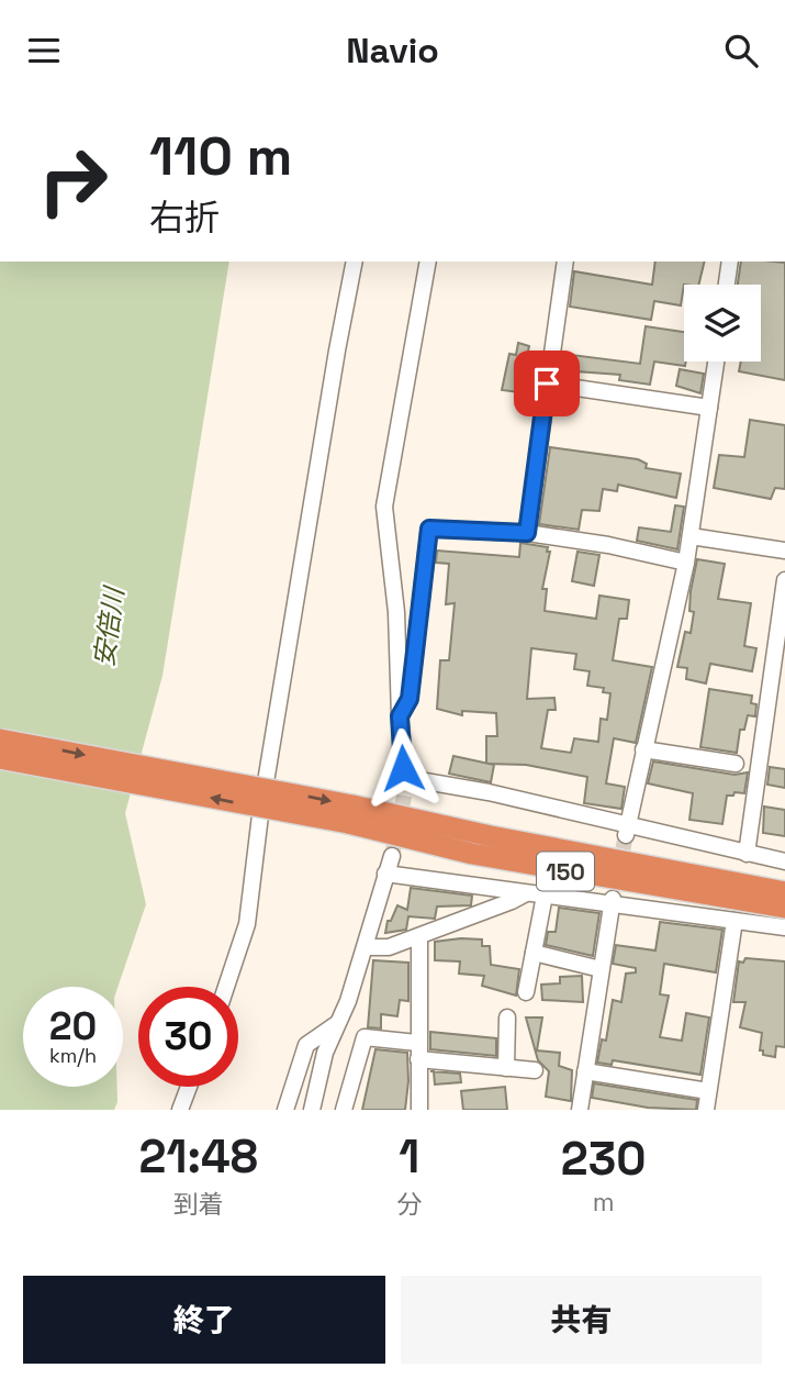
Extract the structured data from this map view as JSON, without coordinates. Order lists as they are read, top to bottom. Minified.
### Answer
{"streets":{"highway":["150"]},"water":["安倍川"],"page":{"header":"Navio","turn":["110 m","右折"],"speed":"20 km/h","limit":"30","eta":["21:48","到着","1","分","230","m"],"buttons":["終了","共有"]}}
